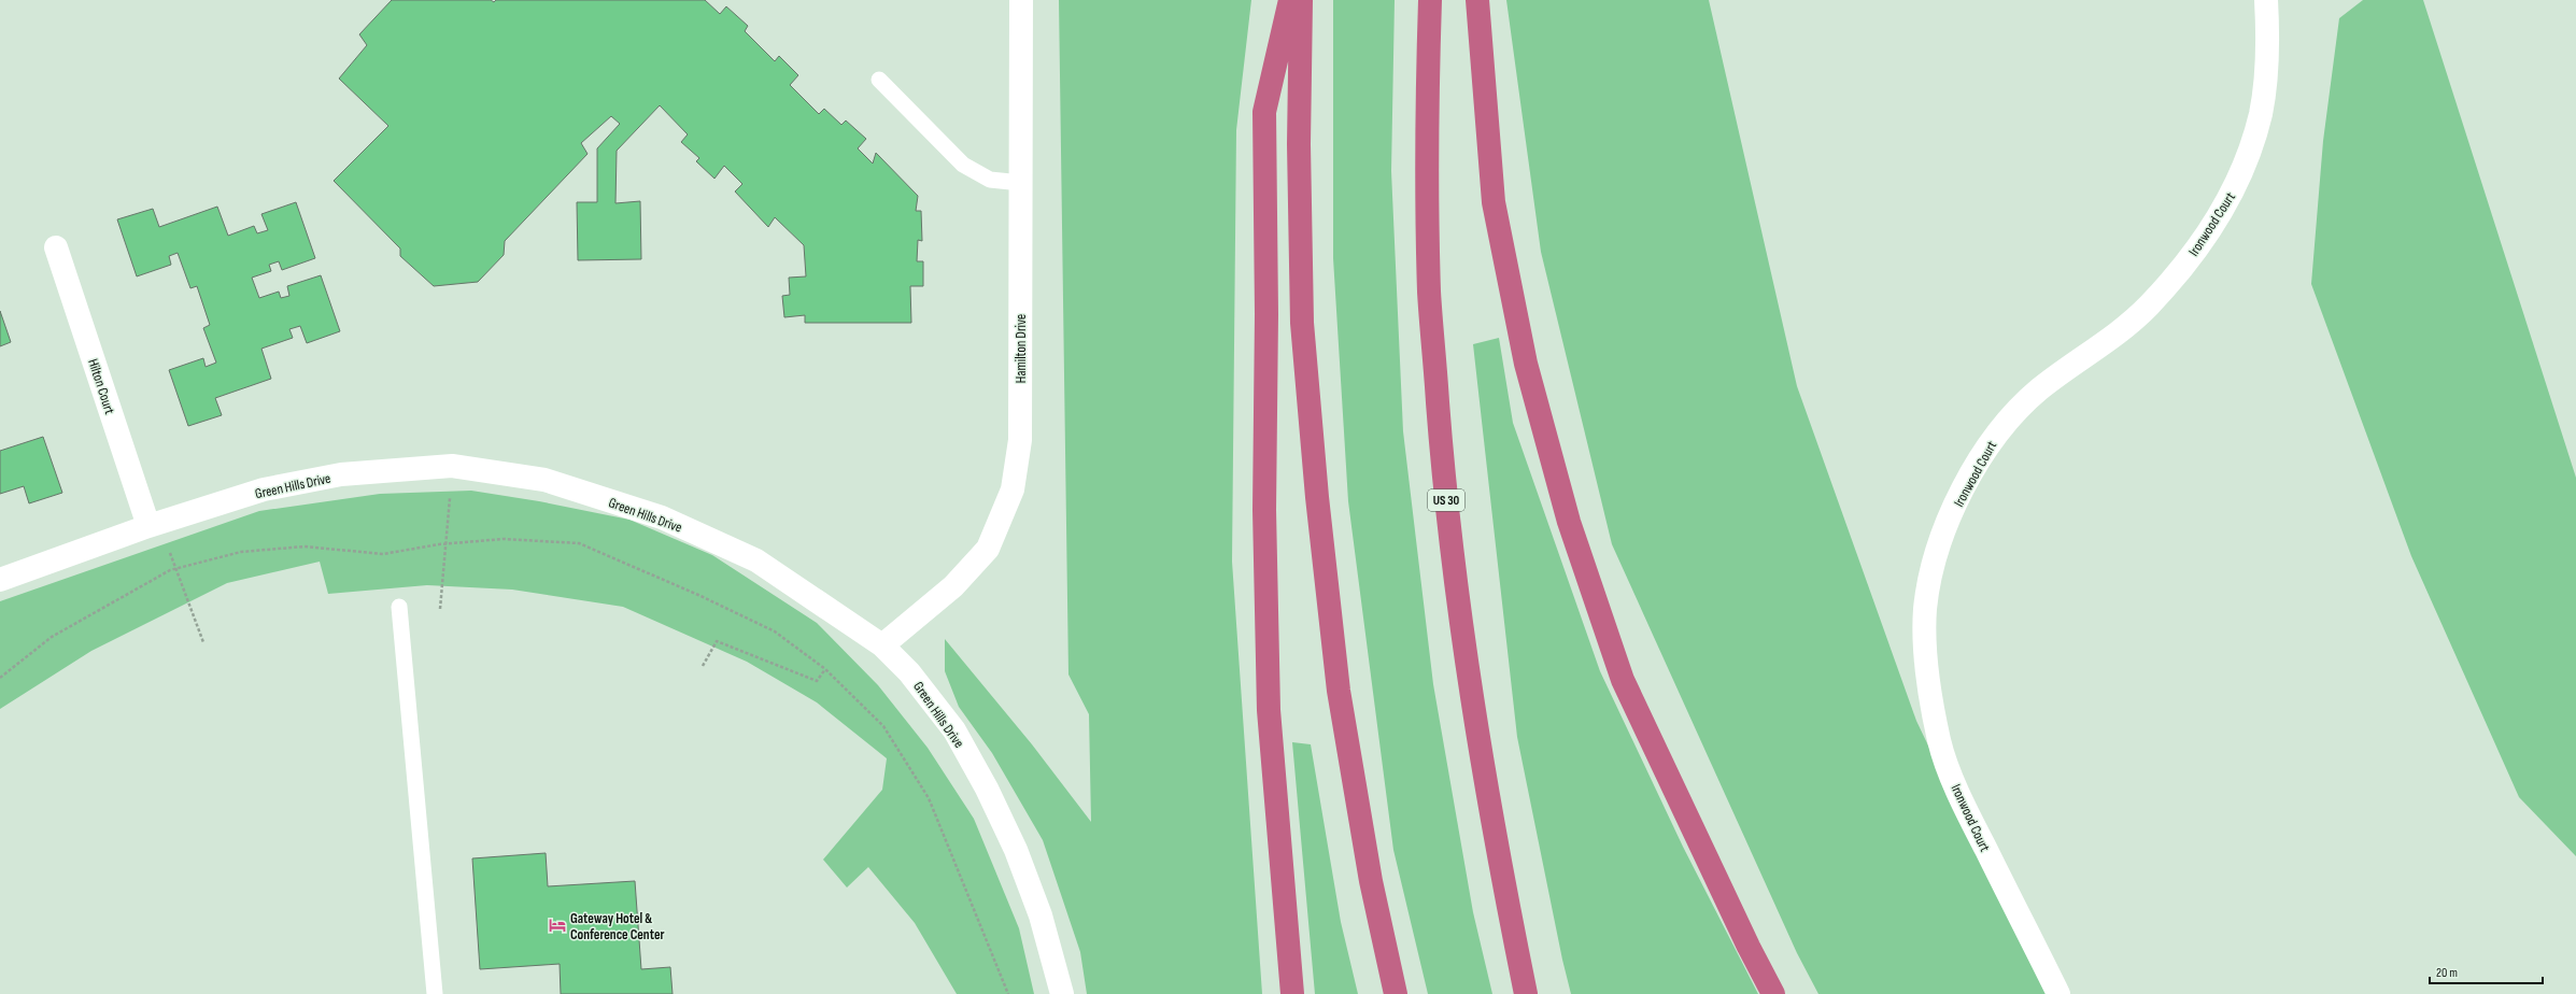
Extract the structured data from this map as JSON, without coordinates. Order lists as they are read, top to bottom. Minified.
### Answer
{"streets":{"highway":["US 30"],"street":["Ironwood Court","Hamilton Drive","Hilton Court","Green Hills Drive"]},"crossings":[["Hamilton Drive","Green Hills Drive"],["Hilton Court","Green Hills Drive"]],"places":{"hotel":["Gateway Hotel & Conference Center"]},"scale_bar":"20 m"}
